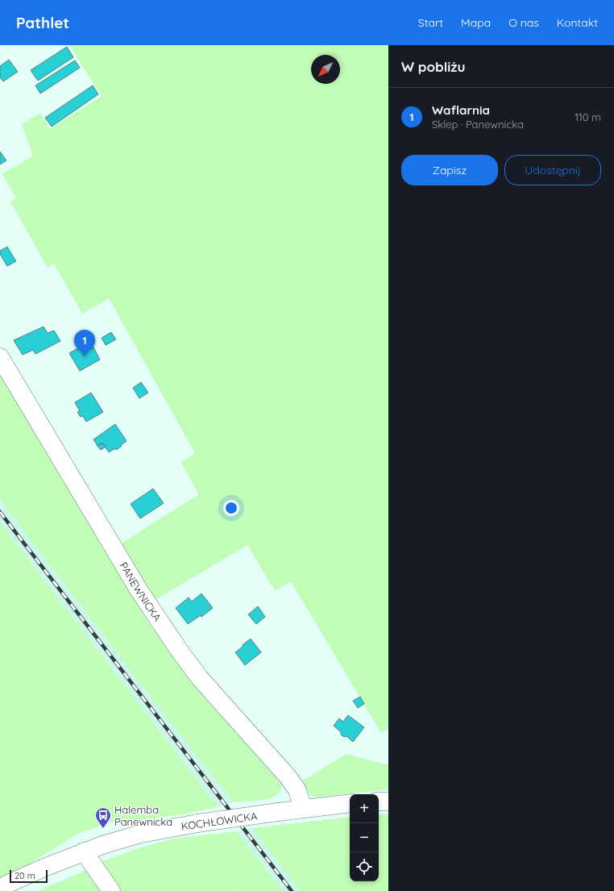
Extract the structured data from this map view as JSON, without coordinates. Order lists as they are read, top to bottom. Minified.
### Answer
{"streets":{"street":["PANEWNICKA","KOCHŁOWICKA"]},"crossings":[["PANEWNICKA","KOCHŁOWICKA"]],"places":{"bus stop":["Halemba Panewnicka"]},"scale_bar":"20 m","north":"bottom left","page":{"header":"Pathlet","nav":["Start","Mapa","O nas","Kontakt"],"heading":"W pobliżu","list":[{"mark":"1","name":"Waflarnia","note":"Sklep · Panewnicka","value":"110 m"}],"buttons":["Zapisz","Udostępnij"],"pins":"1","map_buttons":["+","−"],"scale":"20 m"}}
